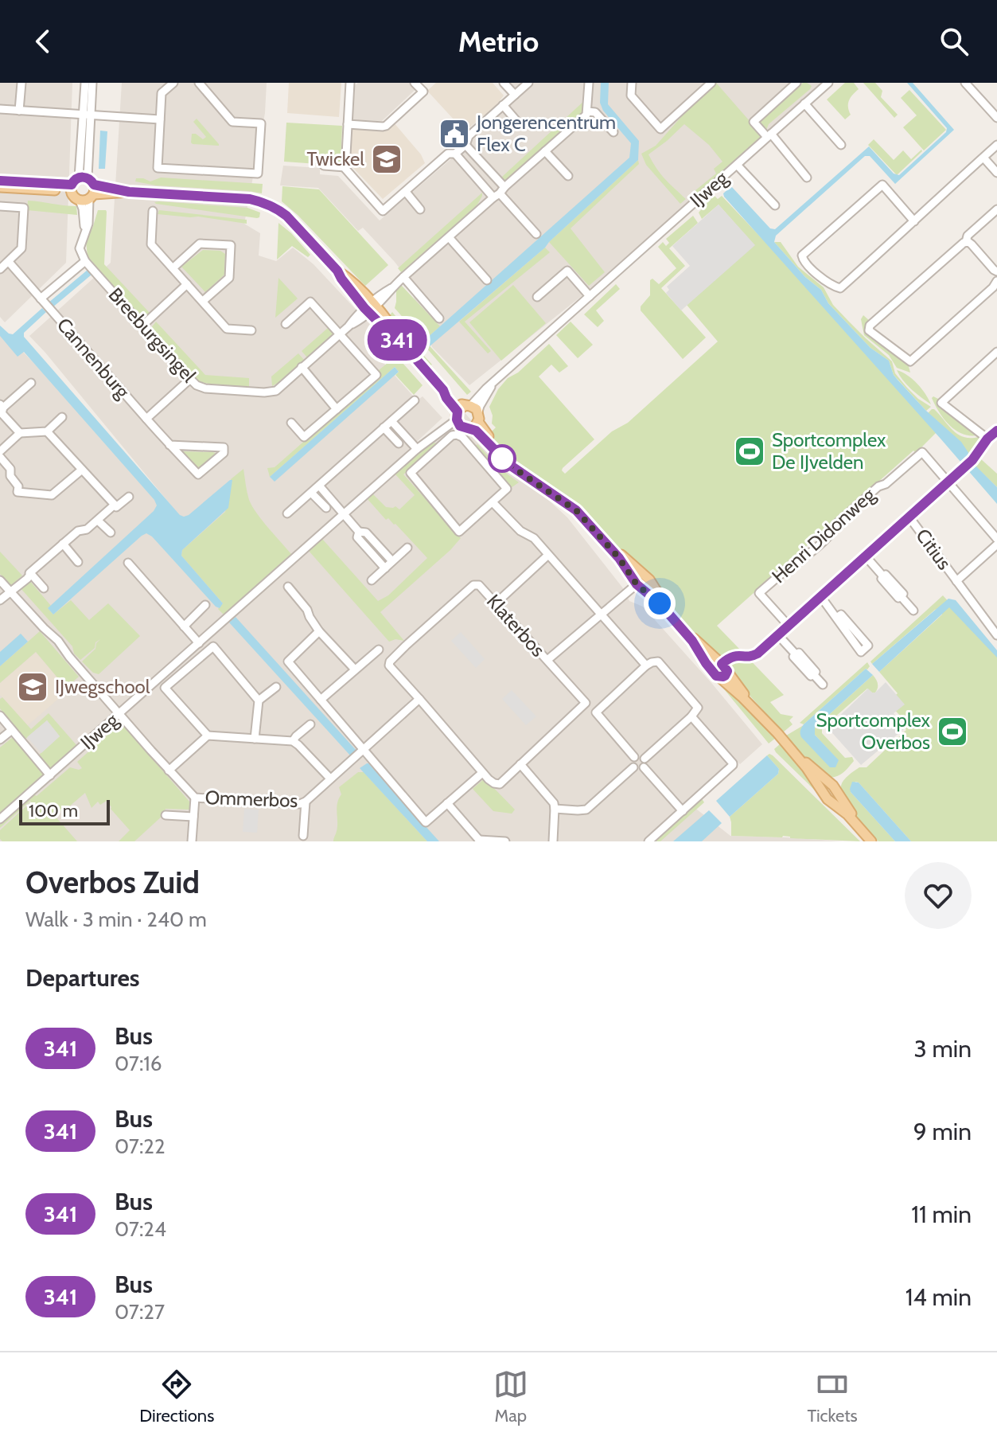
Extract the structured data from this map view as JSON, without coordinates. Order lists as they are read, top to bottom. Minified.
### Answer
{"streets":{"street":["IJweg","Breeburgsingel","Cannenburg","Henri Didonweg","Citius","Klaterbos","Ommerbos"]},"crossings":[["IJweg","Ommerbos"],["Klaterbos","Ommerbos"]],"places":{"public building":["Jongerencentrum Flex C"],"school or university":["Twickel","IJwegschool"],"sports":["Sportcomplex De IJvelden","Sportcomplex Overbos"]},"lines":["bus line 341"],"scale_bar":"100 m","page":{"header":"Metrio","on_map":"341","scale":"100 m","heading":[["Overbos Zuid","Walk · 3 min · 240 m"],"Departures"],"list":[{"mark":"341","name":"Bus","note":"07:16","value":"3 min"},{"mark":"341","name":"Bus","note":"07:22","value":"9 min"},{"mark":"341","name":"Bus","note":"07:24","value":"11 min"},{"mark":"341","name":"Bus","note":"07:27","value":"14 min"}],"tabs":["Directions","Map","Tickets"]}}
